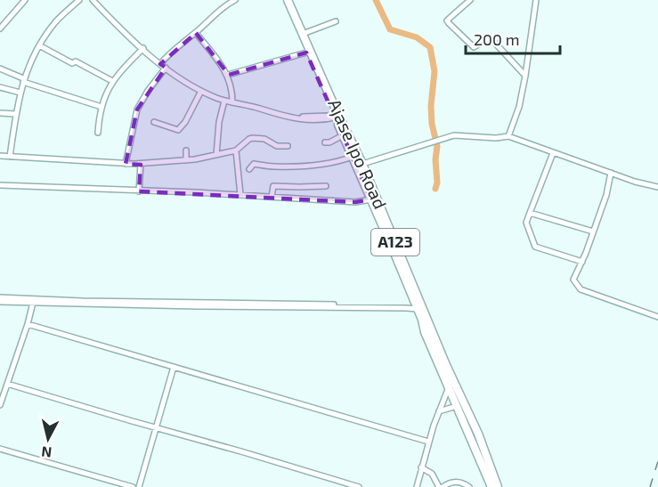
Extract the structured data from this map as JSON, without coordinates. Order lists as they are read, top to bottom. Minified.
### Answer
{"streets":{"highway":["Ajase Ipo Road","A123"]},"scale_bar":"200 m","north":"bottom"}
